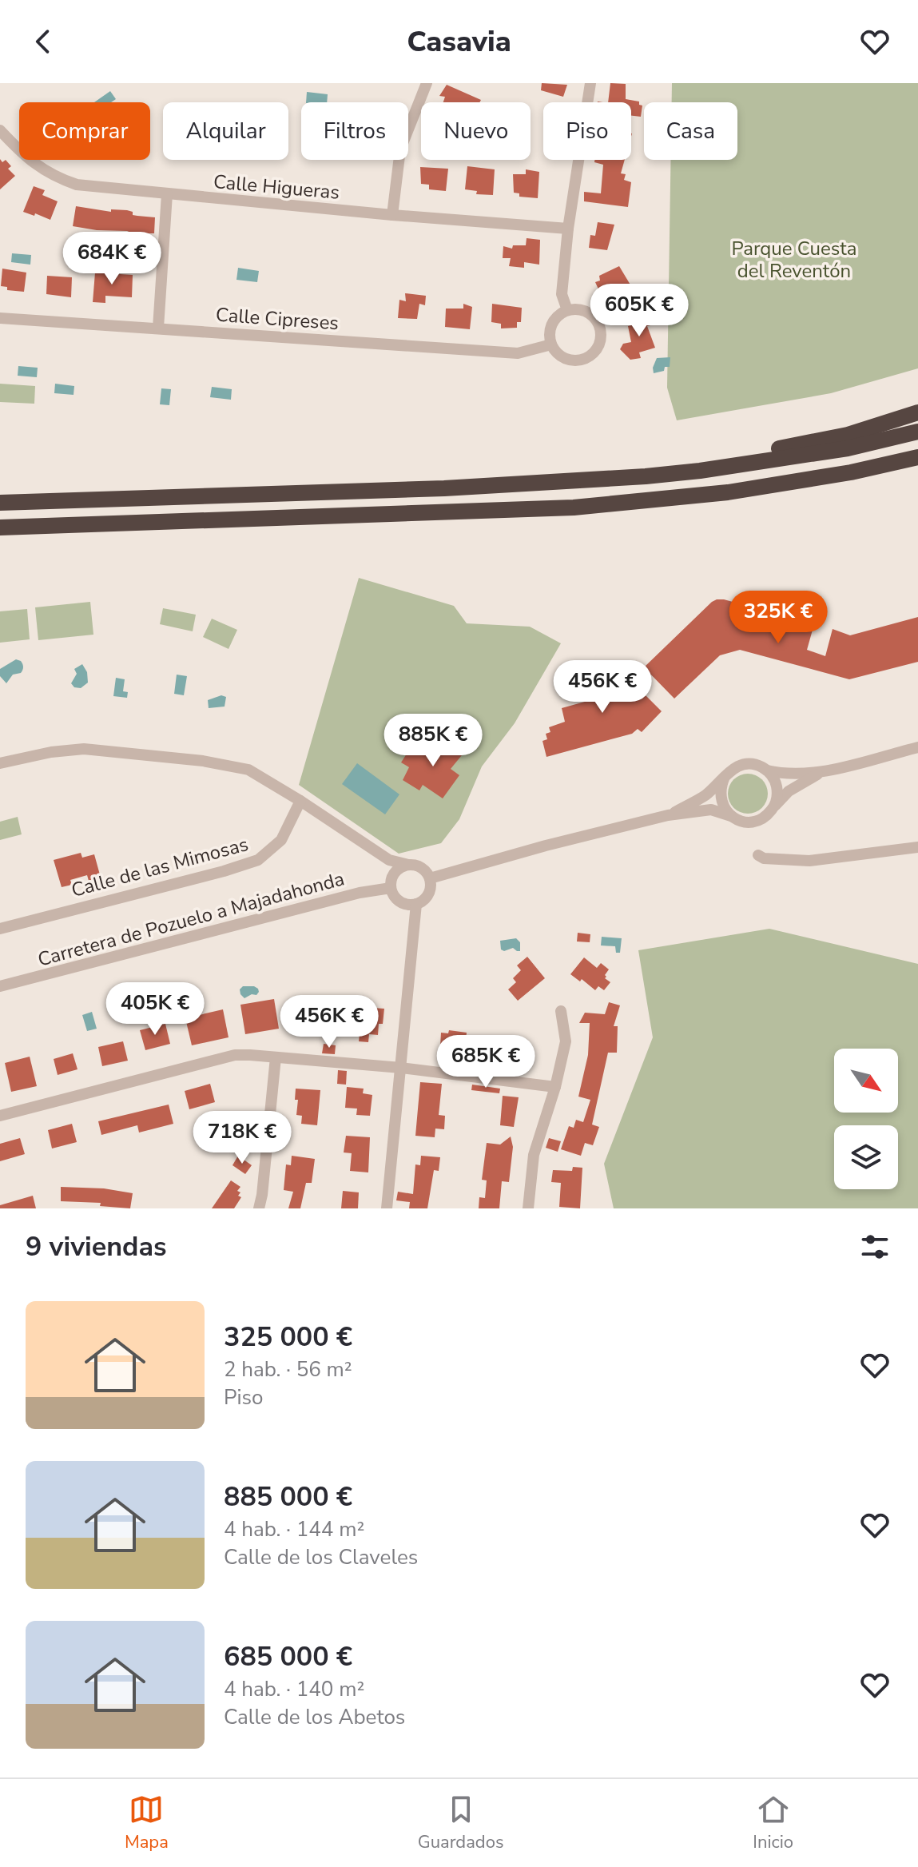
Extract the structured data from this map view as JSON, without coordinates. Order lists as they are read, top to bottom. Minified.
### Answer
{"streets":{"street":["Calle Higueras","Calle Cipreses","Calle de las Mimosas","Carretera de Pozuelo a Majadahonda"]},"parks":["Parque Cuesta del Reventón"],"north":"bottom right","page":{"header":"Casavia","chip":["Comprar","Alquilar","Filtros","Nuevo","Piso","Casa"],"price":["684K €","605K €","325K €","456K €","885K €","405K €","456K €","685K €","718K €"],"heading":"9 viviendas","list":[{"name":"325 000 €","note":"2 hab. · 56 m² · Piso"},{"name":"885 000 €","note":"4 hab. · 144 m² · Calle de los Claveles"},{"name":"685 000 €","note":"4 hab. · 140 m² · Calle de los Abetos"}],"tabs":["Mapa","Guardados","Inicio"]}}
